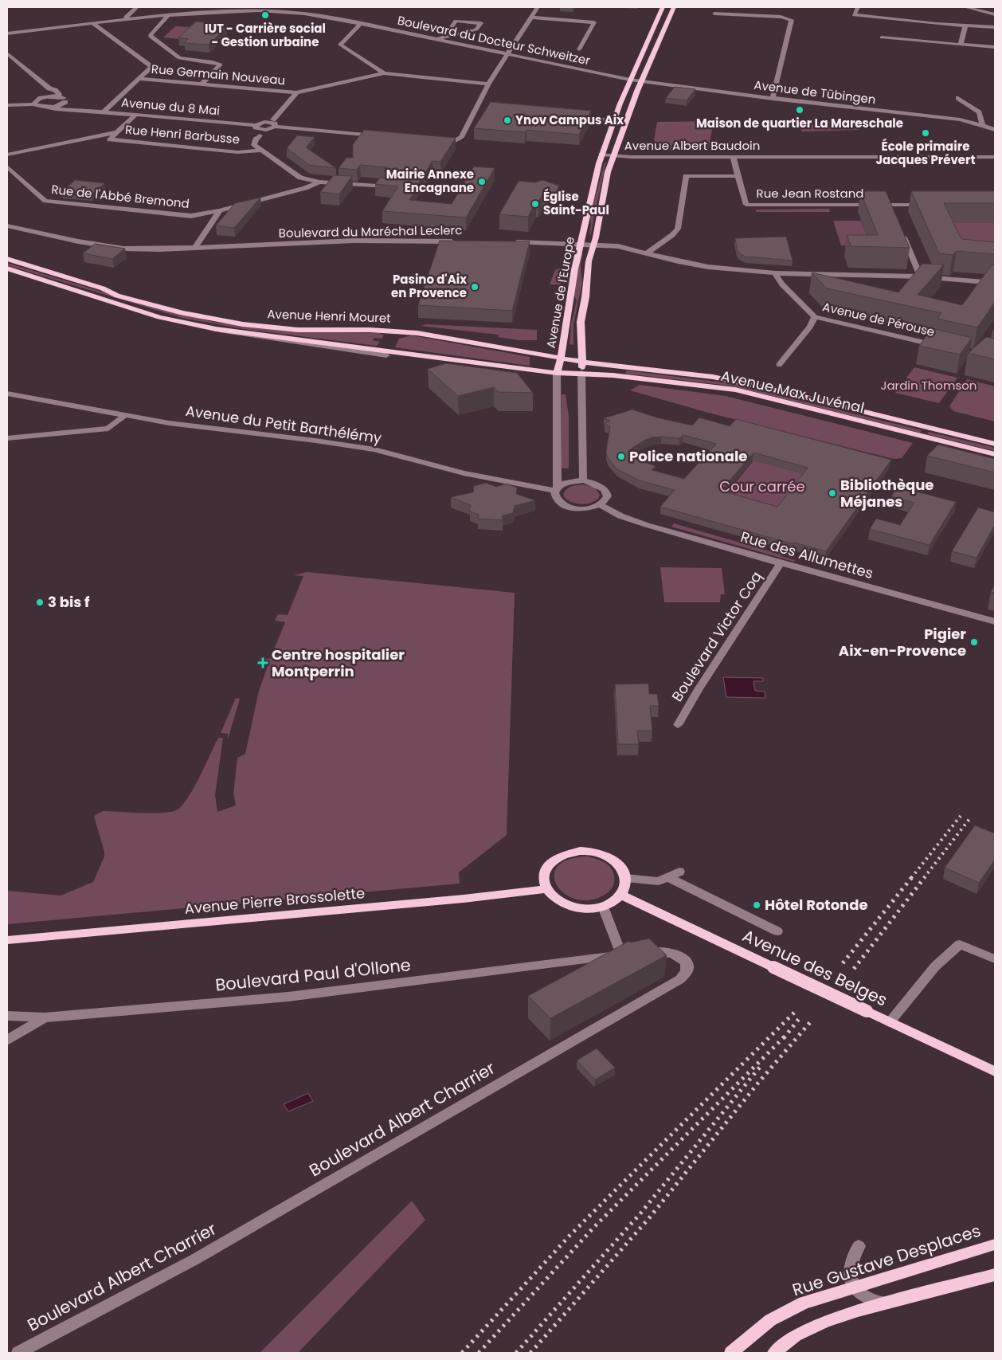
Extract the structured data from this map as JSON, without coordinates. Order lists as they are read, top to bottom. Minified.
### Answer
{"streets":{"main road":["Avenue de l'Europe","Avenue Henri Mouret","Avenue Max Juvénal","Avenue Pierre Brossolette","Avenue des Belges","Rue Gustave Desplaces"],"street":["Boulevard du Docteur Schweitzer","Rue Germain Nouveau","Avenue de Tübingen","Avenue du 8 Mai","Rue Henri Barbusse","Avenue Albert Baudoin","Rue Jean Rostand","Rue de l'Abbé Bremond","Boulevard du Maréchal Leclerc","Avenue de Pérouse","Avenue du Petit Barthélémy","Rue des Allumettes","Boulevard Victor Coq","Boulevard Paul d'Ollone","Boulevard Albert Charrier"]},"crossings":[["Boulevard du Docteur Schweitzer","Avenue de Tübingen"],["Boulevard du Docteur Schweitzer","Avenue de l'Europe"],["Avenue de Tübingen","Avenue de l'Europe"],["Avenue Albert Baudoin","Rue Jean Rostand"],["Avenue Albert Baudoin","Avenue de l'Europe"],["Avenue de l'Europe","Avenue Henri Mouret"],["Avenue de l'Europe","Avenue Max Juvénal"],["Avenue Henri Mouret","Avenue Max Juvénal"],["Rue des Allumettes","Boulevard Victor Coq"],["Avenue Pierre Brossolette","Avenue des Belges"],["Boulevard Paul d'Ollone","Boulevard Albert Charrier"]],"parks":["Jardin Thomson","Cour carrée"],"places":{"other":["IUT - Carrière social - Gestion urbaine","Maison de quartier La Mareschale","Ynov Campus Aix","École primaire Jacques Prévert","Mairie Annexe Encagnane","Église Saint-Paul","Pasino d'Aix en Provence","Police nationale","Bibliothèque Méjanes","3 bis f","Pigier Aix-en-Provence","Hôtel Rotonde"],"health":["Centre hospitalier Montperrin"]}}
